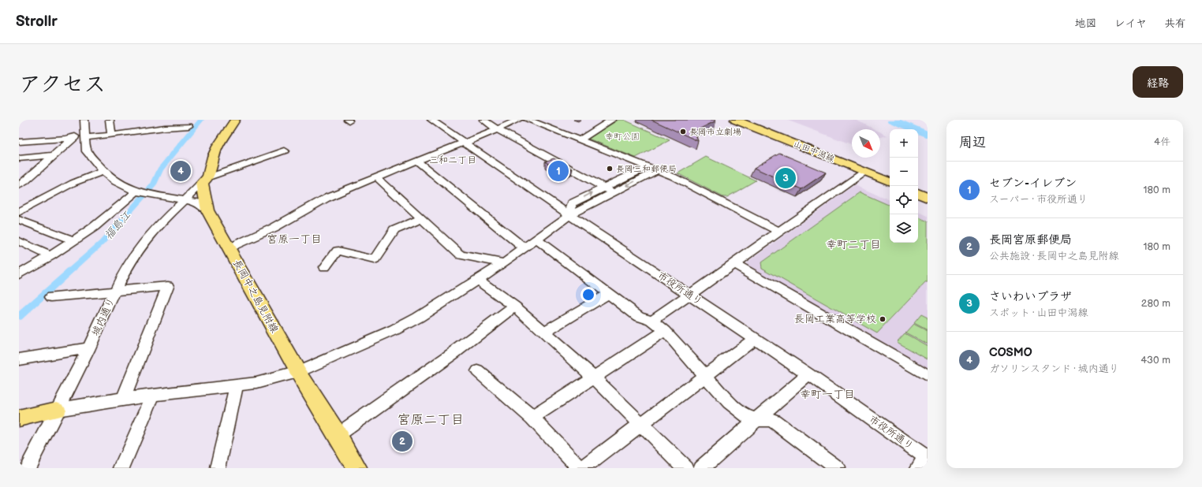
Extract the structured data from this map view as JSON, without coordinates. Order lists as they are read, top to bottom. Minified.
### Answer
{"streets":{"main road":["山田中潟線","長岡中之島見附線"],"street":["市役所通り","城内通り"]},"crossings":[["長岡中之島見附線","城内通り"]],"districts":["三和二丁目","宮原一丁目","幸町二丁目","幸町一丁目","宮原二丁目"],"water":["福島江"],"parks":["幸町公園"],"places":["長岡市立劇場","長岡三和郵便局","長岡工業高等学校"],"north":"bottom right","page":{"header":"Strollr","nav":["地図","レイヤ","共有"],"title":"アクセス","buttons":"経路","heading":["周辺","4件"],"map_buttons":["+","−"],"pins":["1","4","3","2"],"list":[{"mark":"1","name":"セブン-イレブン","note":"スーパー · 市役所通り","value":"180 m"},{"mark":"2","name":"長岡宮原郵便局","note":"公共施設 · 長岡中之島見附線","value":"180 m"},{"mark":"3","name":"さいわいプラザ","note":"スポット · 山田中潟線","value":"280 m"},{"mark":"4","name":"COSMO","note":"ガソリンスタンド · 城内通り","value":"430 m"}]}}
